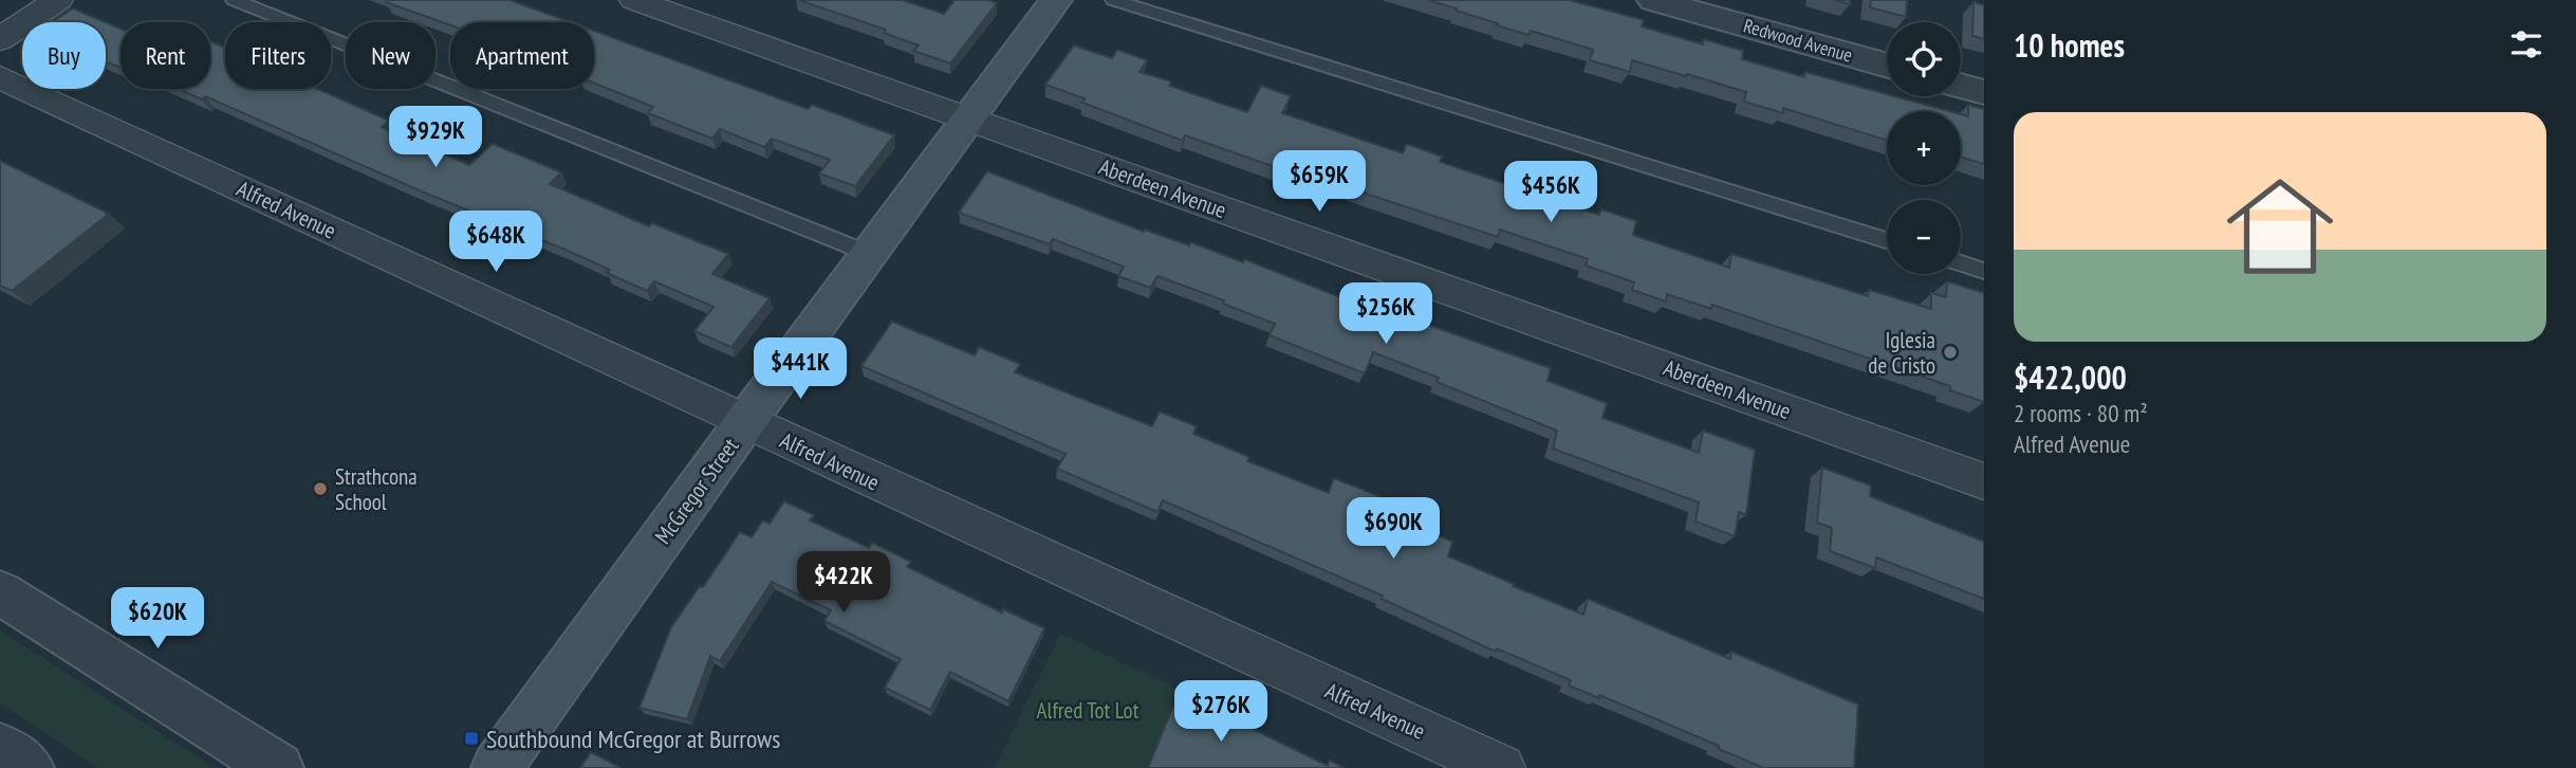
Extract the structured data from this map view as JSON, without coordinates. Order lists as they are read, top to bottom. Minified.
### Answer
{"streets":{"main road":["McGregor Street"],"street":["Redwood Avenue","Aberdeen Avenue","Alfred Avenue"]},"crossings":[["Aberdeen Avenue","McGregor Street"],["Alfred Avenue","McGregor Street"]],"parks":["Alfred Tot Lot"],"places":{"other":["Iglesia de Cristo","Strathcona School"],"transit":["Southbound McGregor at Burrows"]},"page":{"heading":"10 homes","map_buttons":["+","−"],"chip":["Buy","Rent","Filters","New","Apartment"],"list":[{"name":"$422,000","note":"2 rooms · 80 m² · Alfred Avenue"}],"price":["$929K","$659K","$456K","$648K","$256K","$441K","$690K","$422K","$620K","$276K"]}}
